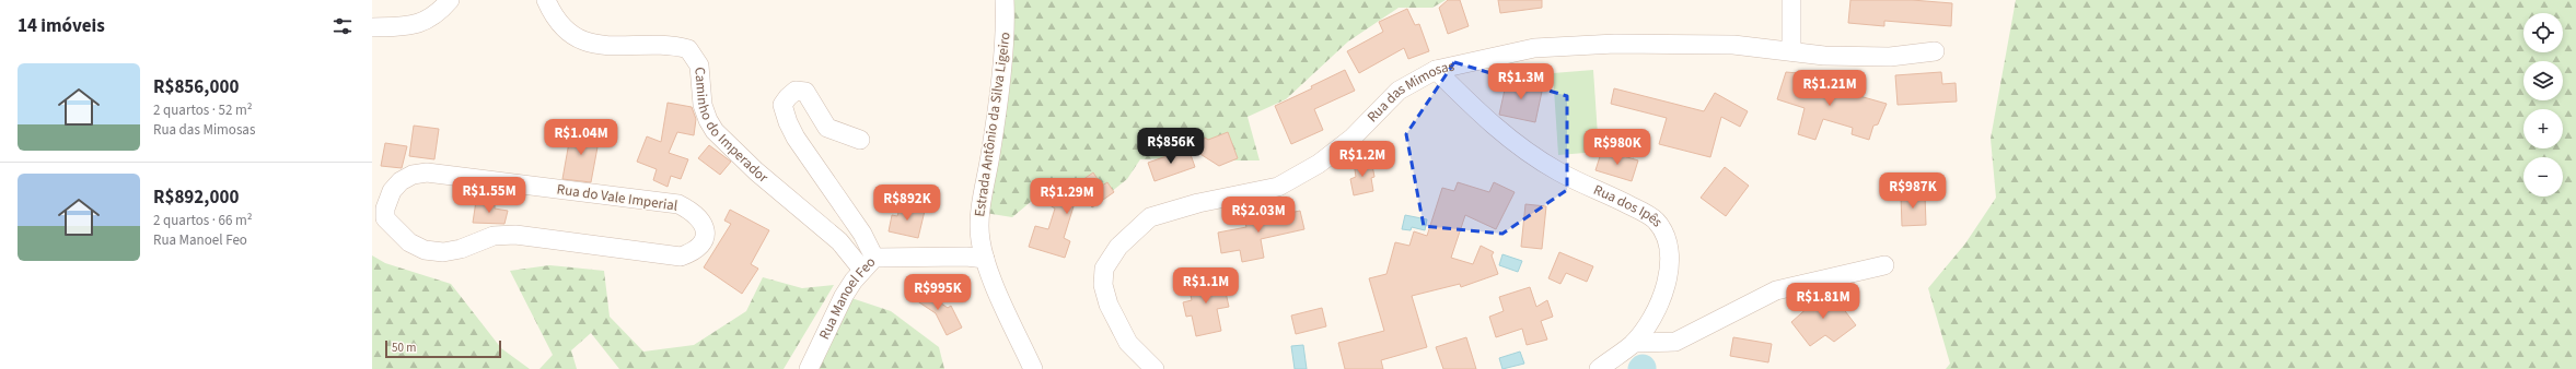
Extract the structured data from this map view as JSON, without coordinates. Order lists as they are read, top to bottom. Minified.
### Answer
{"streets":{"street":["Rua das Mimosas","Caminho do Imperador","Estrada Antônio da Silva Ligeiro","Rua do Vale Imperial","Rua dos Ipês","Rua Manoel Feo"]},"crossings":[["Rua das Mimosas","Rua dos Ipês"],["Caminho do Imperador","Rua Manoel Feo"],["Estrada Antônio da Silva Ligeiro","Rua Manoel Feo"]],"scale_bar":"50 m","page":{"heading":"14 imóveis","map_buttons":["+","−"],"list":[{"name":"R$856,000","note":"2 quartos · 52 m² · Rua das Mimosas"},{"name":"R$892,000","note":"2 quartos · 66 m² · Rua Manoel Feo"}],"price":["R$1.3M","R$1.21M","R$1.04M","R$856K","R$980K","R$1.2M","R$987K","R$1.55M","R$1.29M","R$892K","R$2.03M","R$1.1M","R$995K","R$1.81M"],"scale":"50 m"}}
